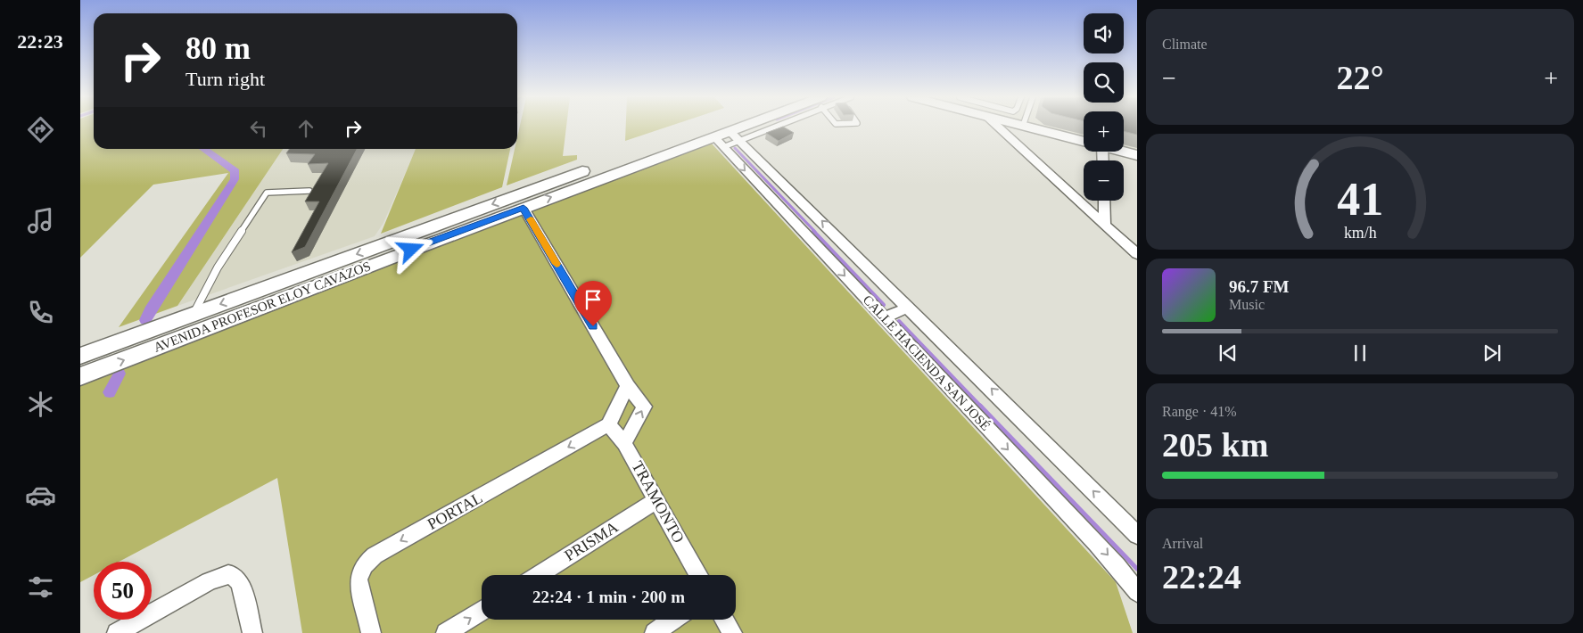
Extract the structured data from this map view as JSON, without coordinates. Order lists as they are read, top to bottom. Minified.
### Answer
{"streets":{"main road":["AVENIDA PROFESOR ELOY CAVAZOS"],"street":["CALLE HACIENDA SAN JOSÉ","TRAMONTO","PORTAL","PRISMA"]},"crossings":[["AVENIDA PROFESOR ELOY CAVAZOS","CALLE HACIENDA SAN JOSÉ"],["TRAMONTO","PORTAL"],["TRAMONTO","PRISMA"]],"one_way":["PORTAL"],"page":{"tabs":"22:23","tile":["Climate",["Range · 41%","205 km"],["Arrival","22:24"]],"map_buttons":["+","−"],"turn":["80 m","Turn right"],"heat":["−","22°","+"],"song":["96.7 FM","Music"],"limit":"50","trip":"22:24 · 1 min · 200 m","gauge":["41","km/h"]}}
